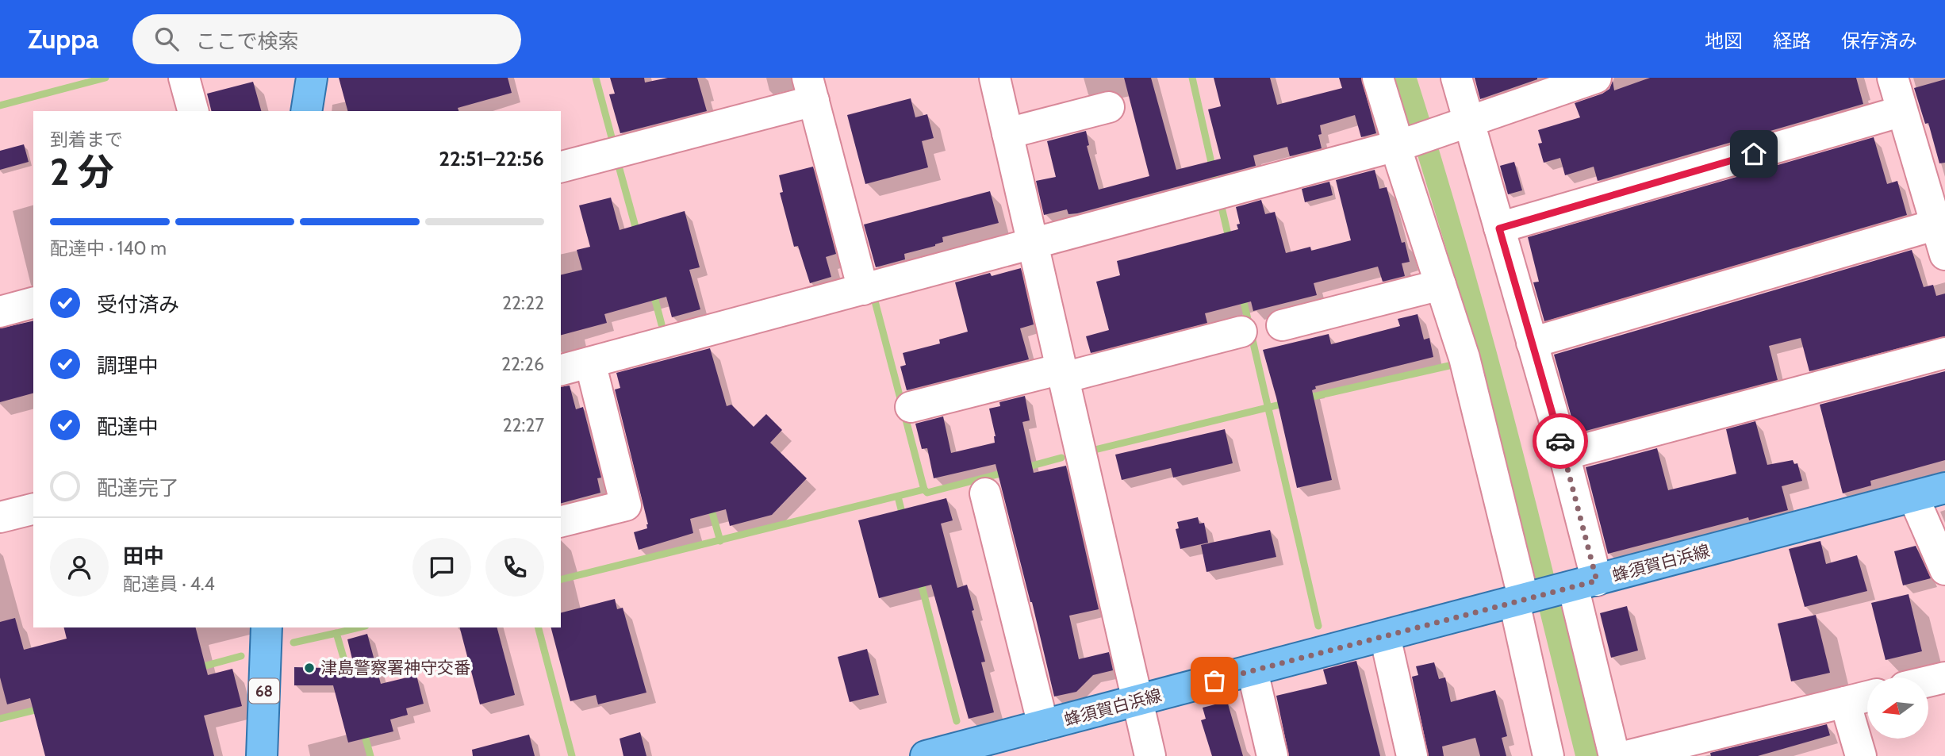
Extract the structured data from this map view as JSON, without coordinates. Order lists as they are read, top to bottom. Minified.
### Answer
{"streets":{"main road":["蜂須賀白浜線","68"]},"places":["津島警察署神守交番"],"north":"left","page":{"header":"Zuppa","search":"ここで検索","nav":["地図","経路","保存済み"],"heading":["2 分","到着まで","22:51–22:56"],"panel":["田中","配達員 · 4.4"],"bar":"配達中 · 140 m","list":[["受付済み","22:22"],["調理中","22:26"],["配達中","22:27"],"配達完了"]}}
